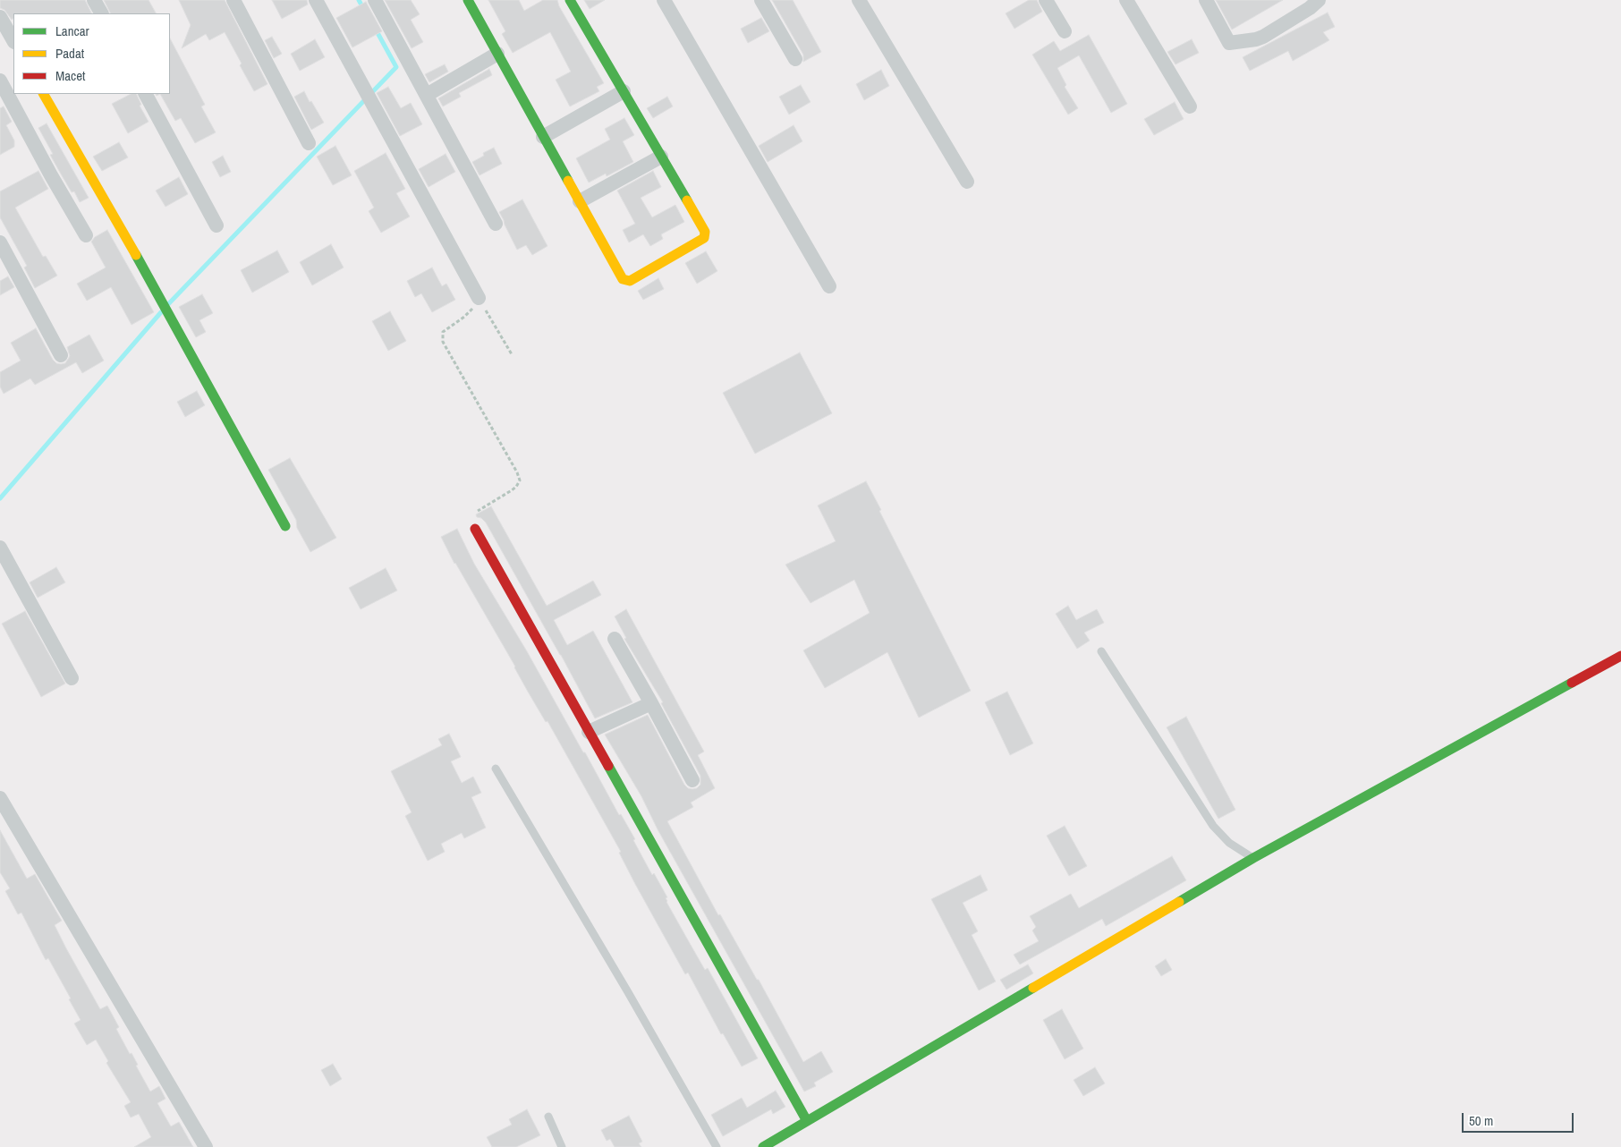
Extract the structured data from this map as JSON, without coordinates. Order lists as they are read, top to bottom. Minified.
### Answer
{"legend":["Lancar","Padat","Macet"],"scale_bar":"50 m"}
